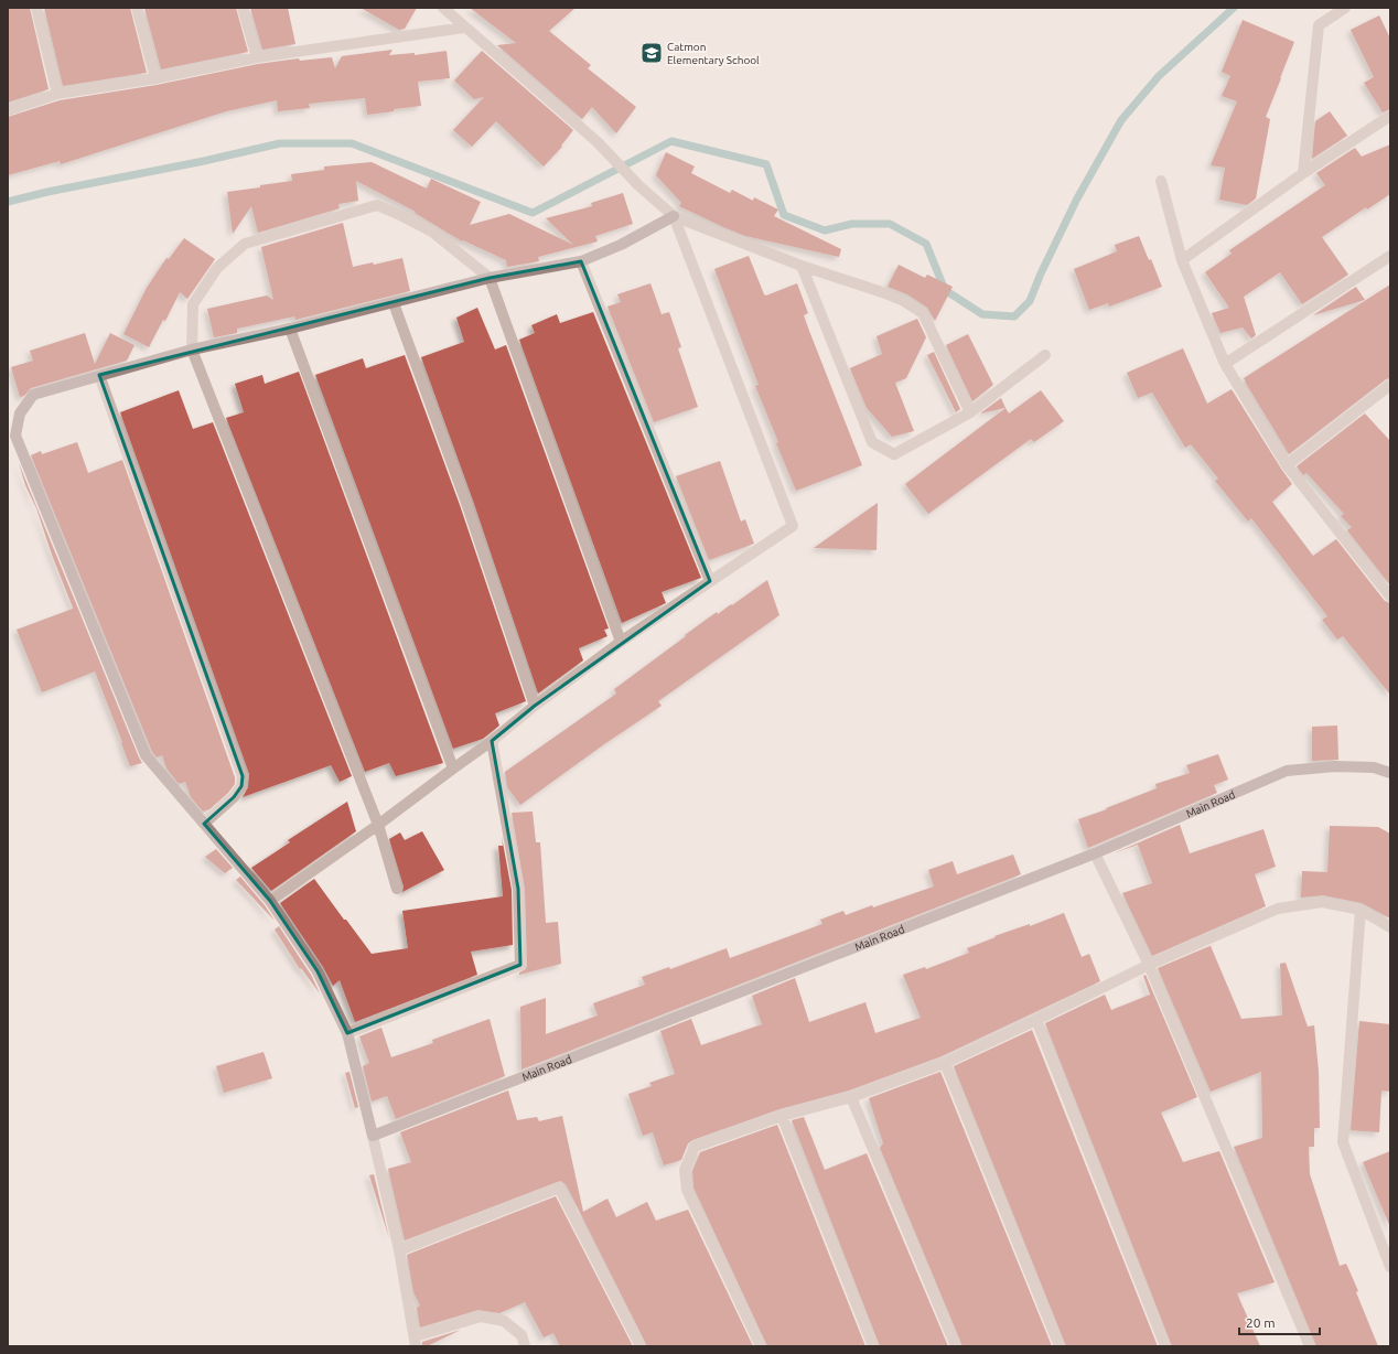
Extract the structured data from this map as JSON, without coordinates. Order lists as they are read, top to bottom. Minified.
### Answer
{"streets":{"street":["Main Road"]},"places":{"school or university":["Catmon Elementary School"]},"scale_bar":"20 m"}
